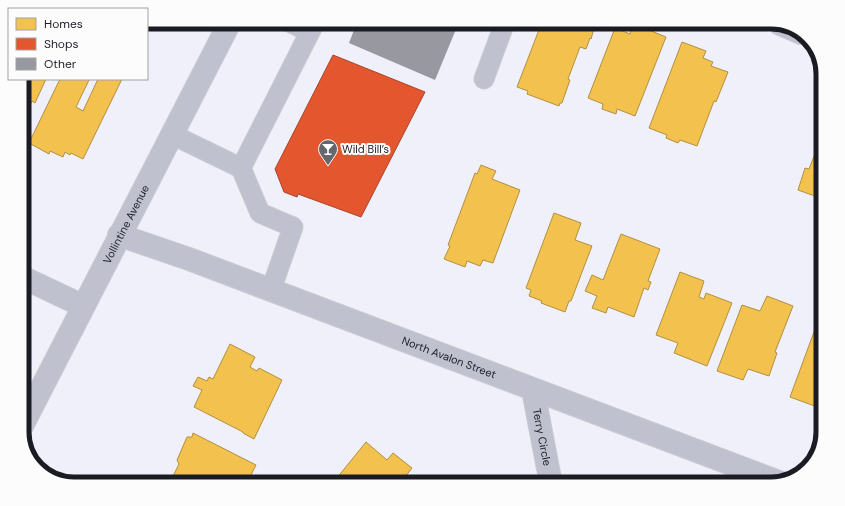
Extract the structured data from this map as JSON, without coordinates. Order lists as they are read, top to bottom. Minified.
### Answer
{"streets":{"street":["Vollintine Avenue","North Avalon Street","Terry Circle"]},"crossings":[["Vollintine Avenue","North Avalon Street"],["North Avalon Street","Terry Circle"]],"places":{"bar":["Wild Bill’s"]},"legend":["Homes","Shops","Other"]}
